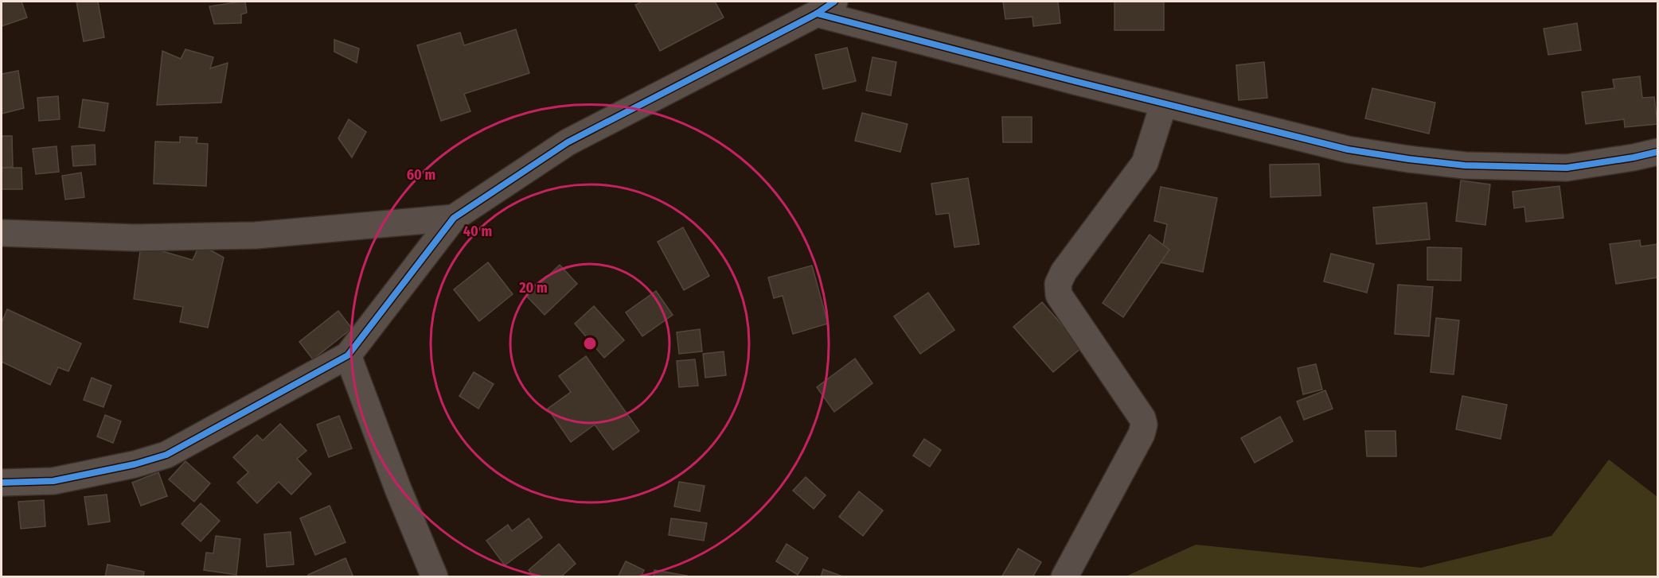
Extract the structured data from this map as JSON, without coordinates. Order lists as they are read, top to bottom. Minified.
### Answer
{"rings":["60 m","40 m","20 m"]}
